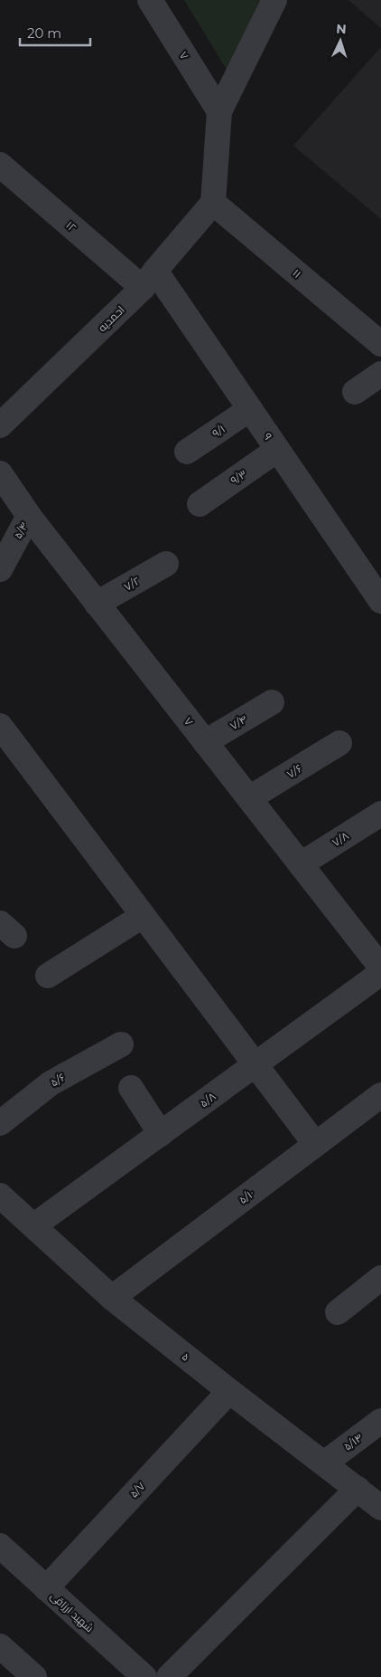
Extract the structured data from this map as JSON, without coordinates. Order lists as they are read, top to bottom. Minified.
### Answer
{"streets":{"street":["۷","۱۲","۱۱","احمدیه","۹/۱","۹","۹/۳","۵/۴","۷/۲","۷/۴","۷/۶","۷/۸","۵/۶","۵/۸","۵/۱۰","۵","۵/۱۴","۵/۷","شهید ارزاقی"]},"crossings":[["۷","۵/۴"],["۷","۷/۲"],["۷","۷/۴"],["۷","۷/۶"],["۷","۷/۸"],["۱۲","احمدیه"],["۱۲","۹"],["۱۱","احمدیه"],["احمدیه","۹"],["۹/۱","۹"],["۹","۹/۳"],["۵/۸","۵"],["۵/۱۰","۵"],["۵","۵/۱۴"],["۵","۵/۷"],["۵/۷","شهید ارزاقی"]],"scale_bar":"20 m","north":"top"}
